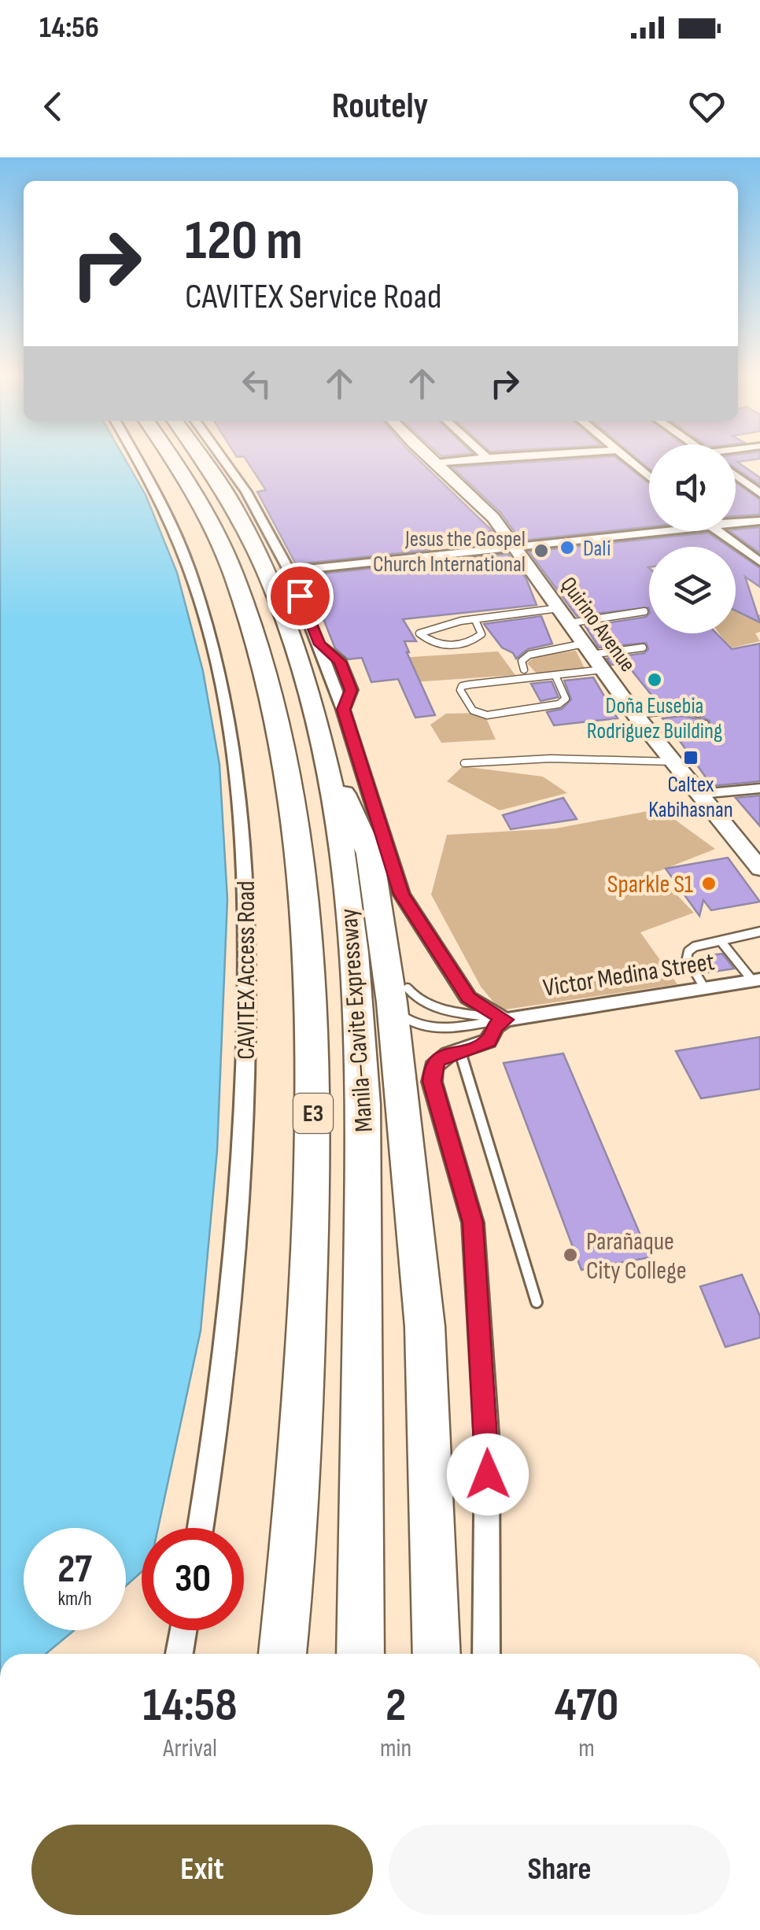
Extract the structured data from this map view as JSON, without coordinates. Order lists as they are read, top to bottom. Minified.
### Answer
{"streets":{"highway":["Manila–Cavite Expressway","E3"],"main road":["Quirino Avenue"],"street":["CAVITEX Access Road","Victor Medina Street"]},"places":{"other":["Dali","Jesus the Gospel Church International","Doña Eusebia Rodriguez Building","Sparkle S1","Parañaque City College"],"transit":["Caltex Kabihasnan"]},"page":{"status":"14:56","header":"Routely","turn":["120 m","CAVITEX Service Road"],"speed":"27 km/h","limit":"30","eta":["14:58","Arrival","2","min","470","m"],"buttons":["Exit","Share"]}}
